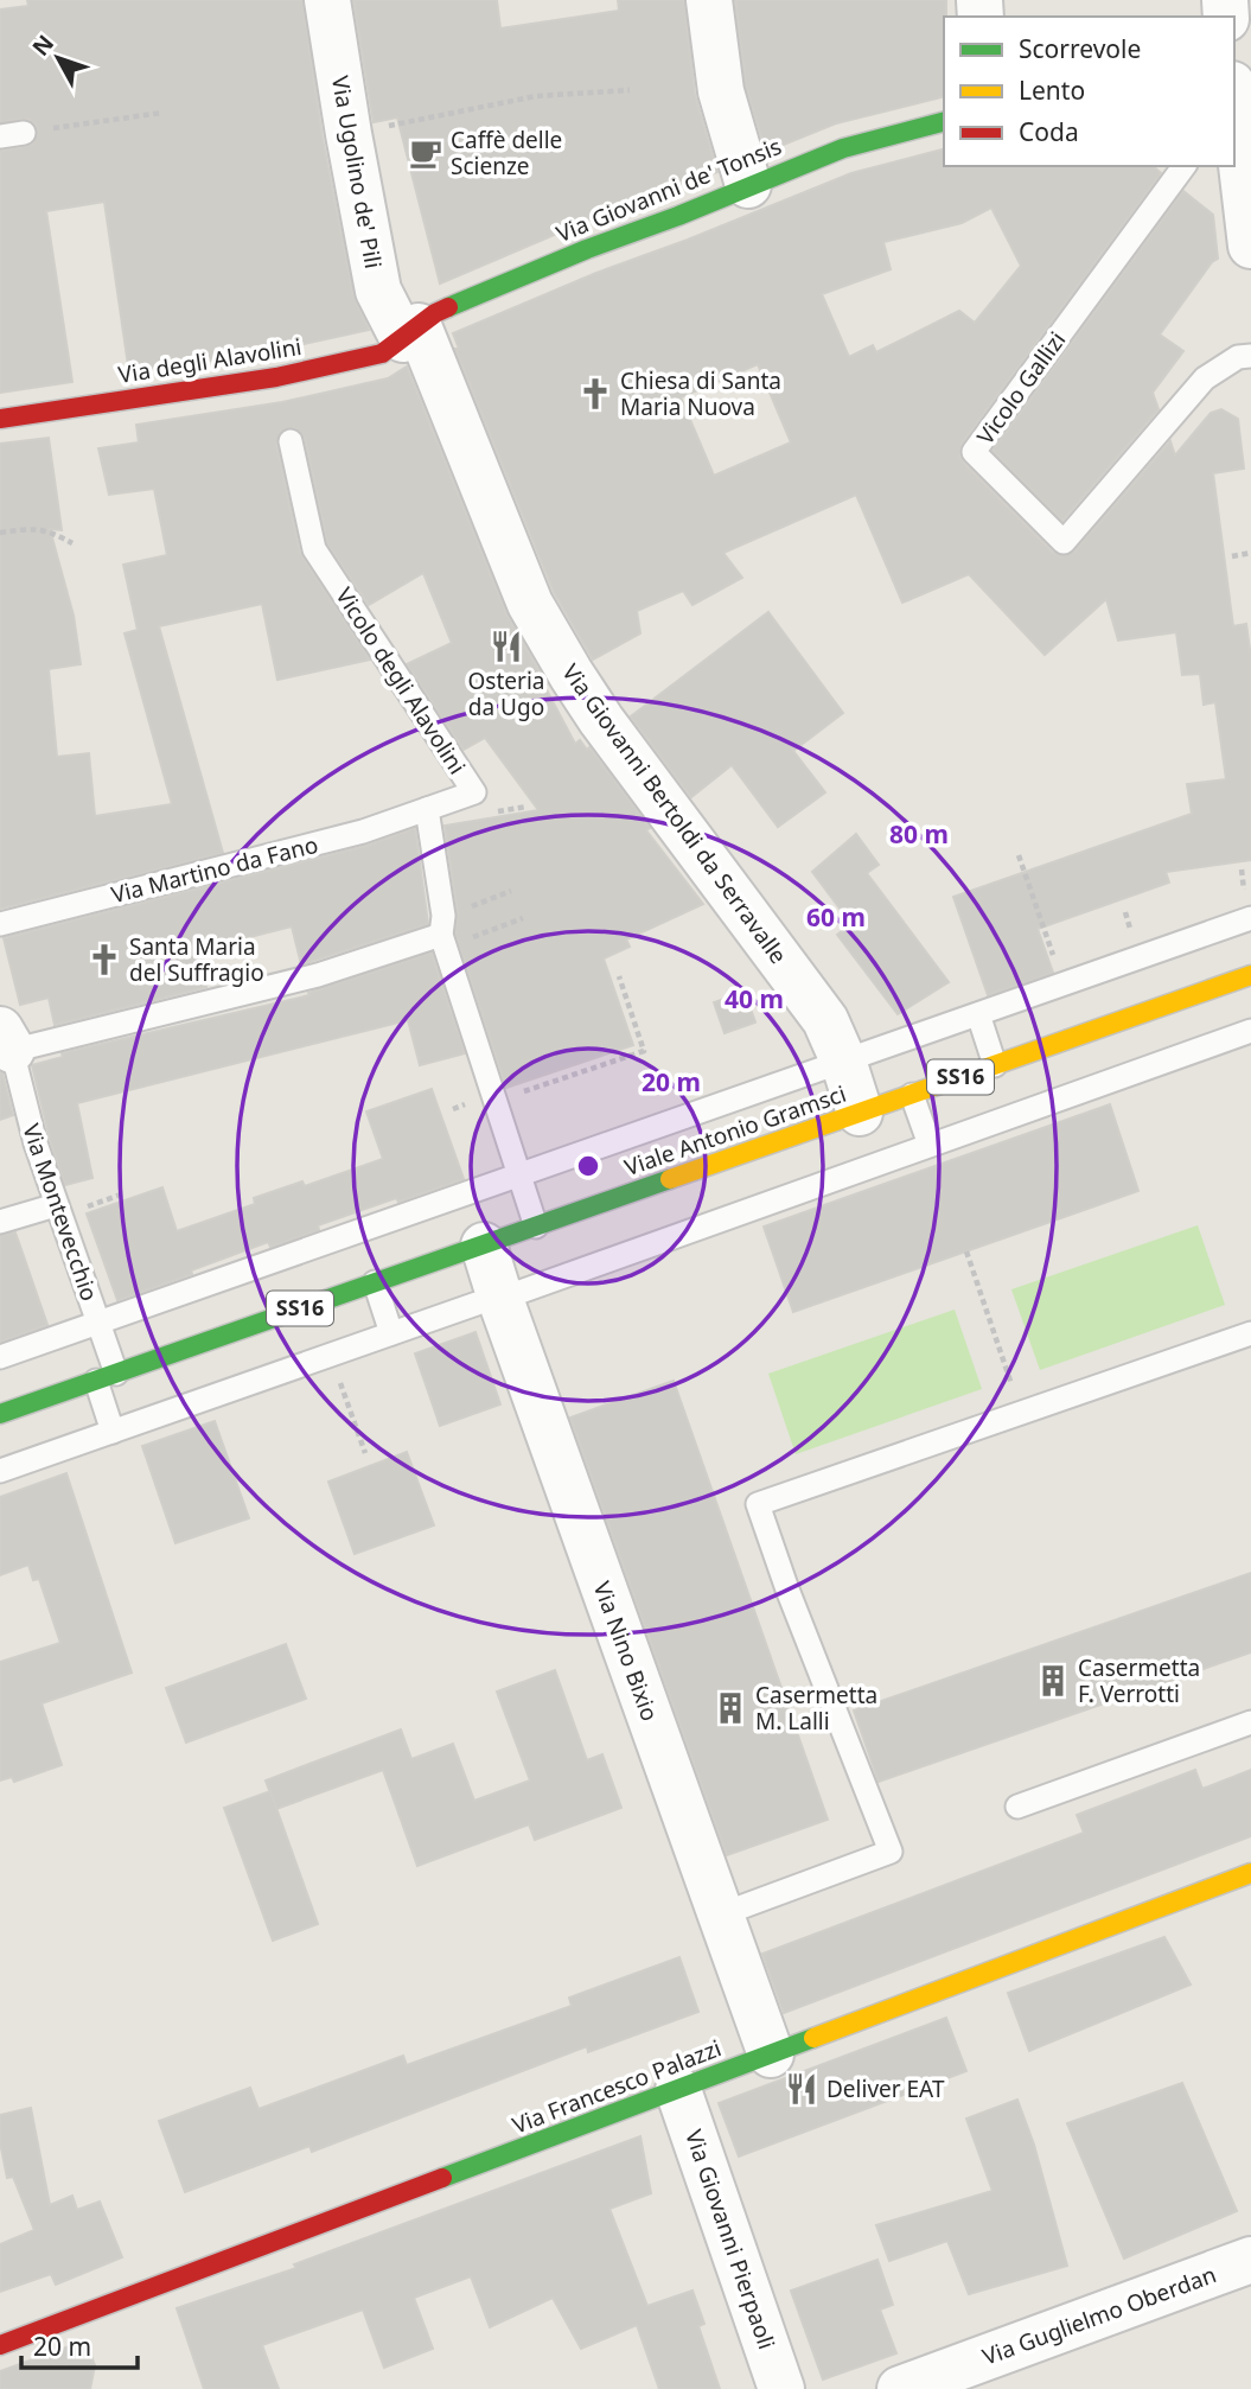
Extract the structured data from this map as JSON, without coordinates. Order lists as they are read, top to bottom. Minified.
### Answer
{"streets":{"street":["Via Ugolino de' Pili","Via Giovanni de' Tonsis","Via degli Alavolini","Via Giovanni Bertoldi da Serravalle","SS16","Viale Antonio Gramsci","Via Nino Bixio","Via Francesco Palazzi","Via Giovanni Pierpaoli","Via Guglielmo Oberdan"],"lane":["Vicolo Gallizi","Vicolo degli Alavolini","Via Martino da Fano","Via Montevecchio"]},"crossings":[["Via Ugolino de' Pili","Via Giovanni de' Tonsis"],["Via Ugolino de' Pili","Via degli Alavolini"],["Via Ugolino de' Pili","Via Giovanni Bertoldi da Serravalle"],["Via Giovanni de' Tonsis","Via degli Alavolini"],["Via Giovanni de' Tonsis","Via Giovanni Bertoldi da Serravalle"],["Via degli Alavolini","Via Giovanni Bertoldi da Serravalle"],["Vicolo degli Alavolini","Via Martino da Fano"],["Via Giovanni Bertoldi da Serravalle","Viale Antonio Gramsci"],["Viale Antonio Gramsci","Via Montevecchio"],["Viale Antonio Gramsci","Via Nino Bixio"],["Via Nino Bixio","Via Francesco Palazzi"],["Via Francesco Palazzi","Via Giovanni Pierpaoli"]],"places":{"cafe":["Caffè delle Scienze"],"church":["Chiesa di Santa Maria Nuova","Santa Maria del Suffragio"],"restaurant":["Osteria da Ugo","Deliver EAT"],"building":["Casermetta F. Verrotti","Casermetta M. Lalli"]},"legend":["Scorrevole","Lento","Coda"],"scale_bar":"20 m","north":"top left","rings":["80 m","60 m","40 m","20 m"]}
